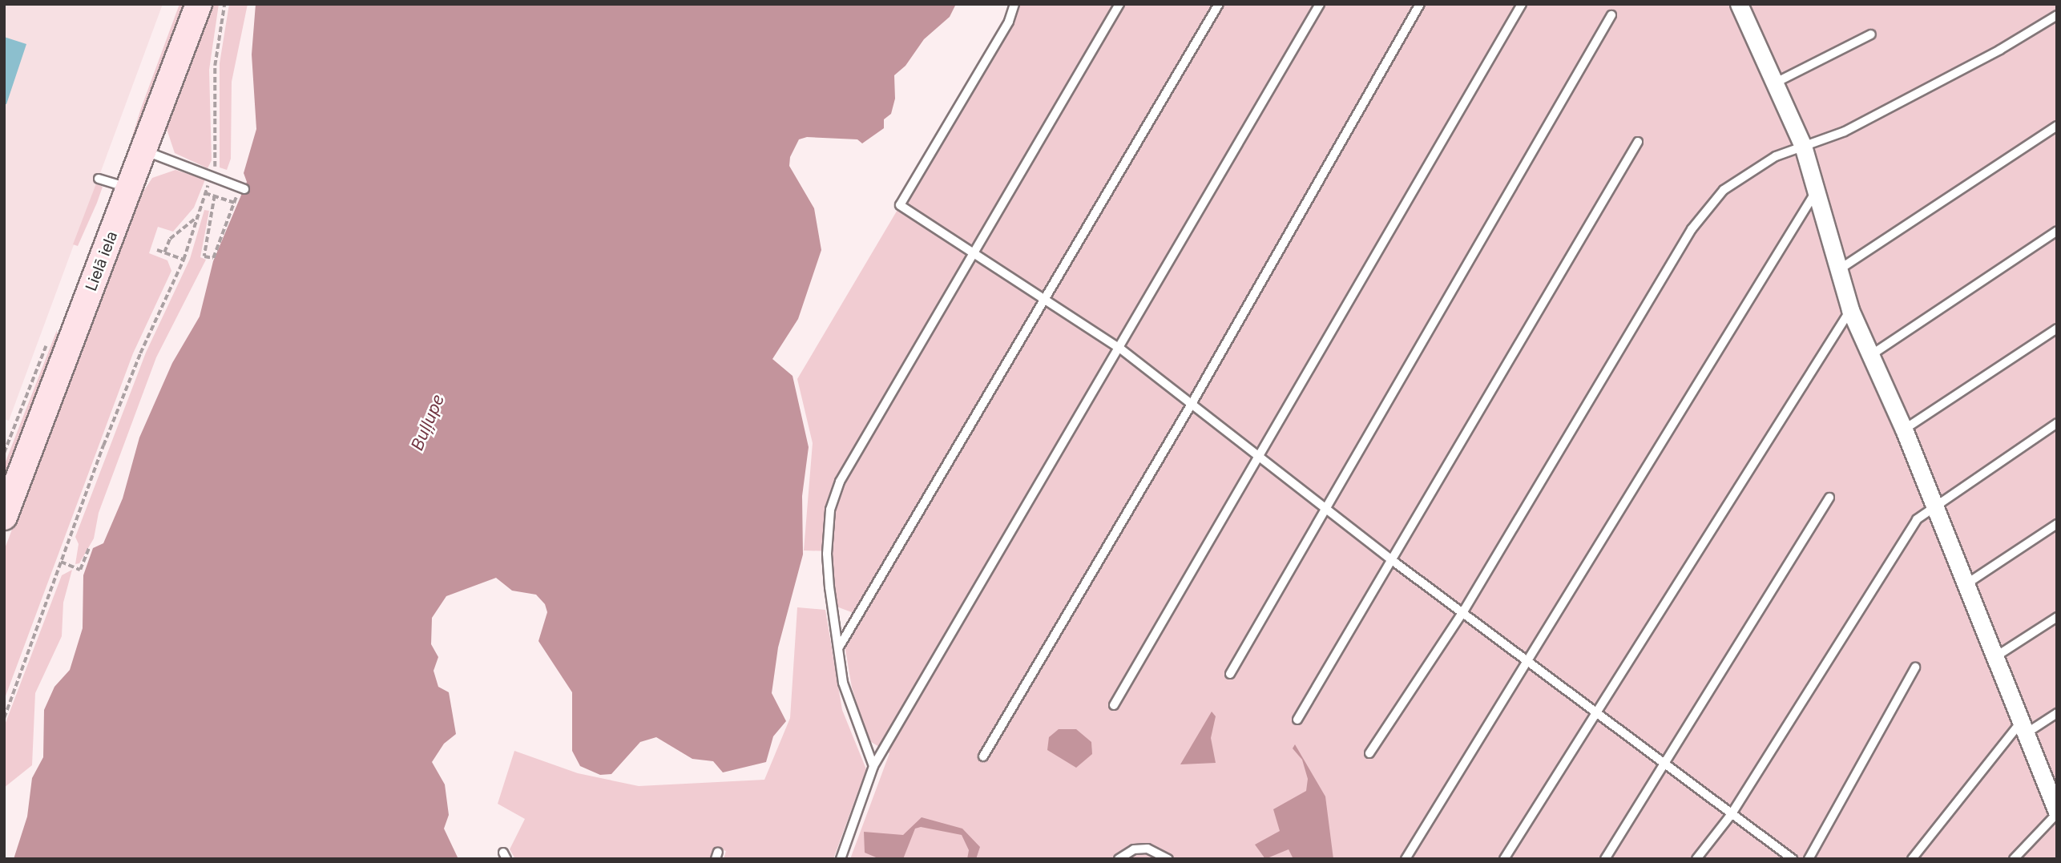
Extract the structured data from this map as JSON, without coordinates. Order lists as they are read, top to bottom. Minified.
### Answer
{"streets":{"main road":["Lielā iela"]},"water":["Buļļupe"]}
